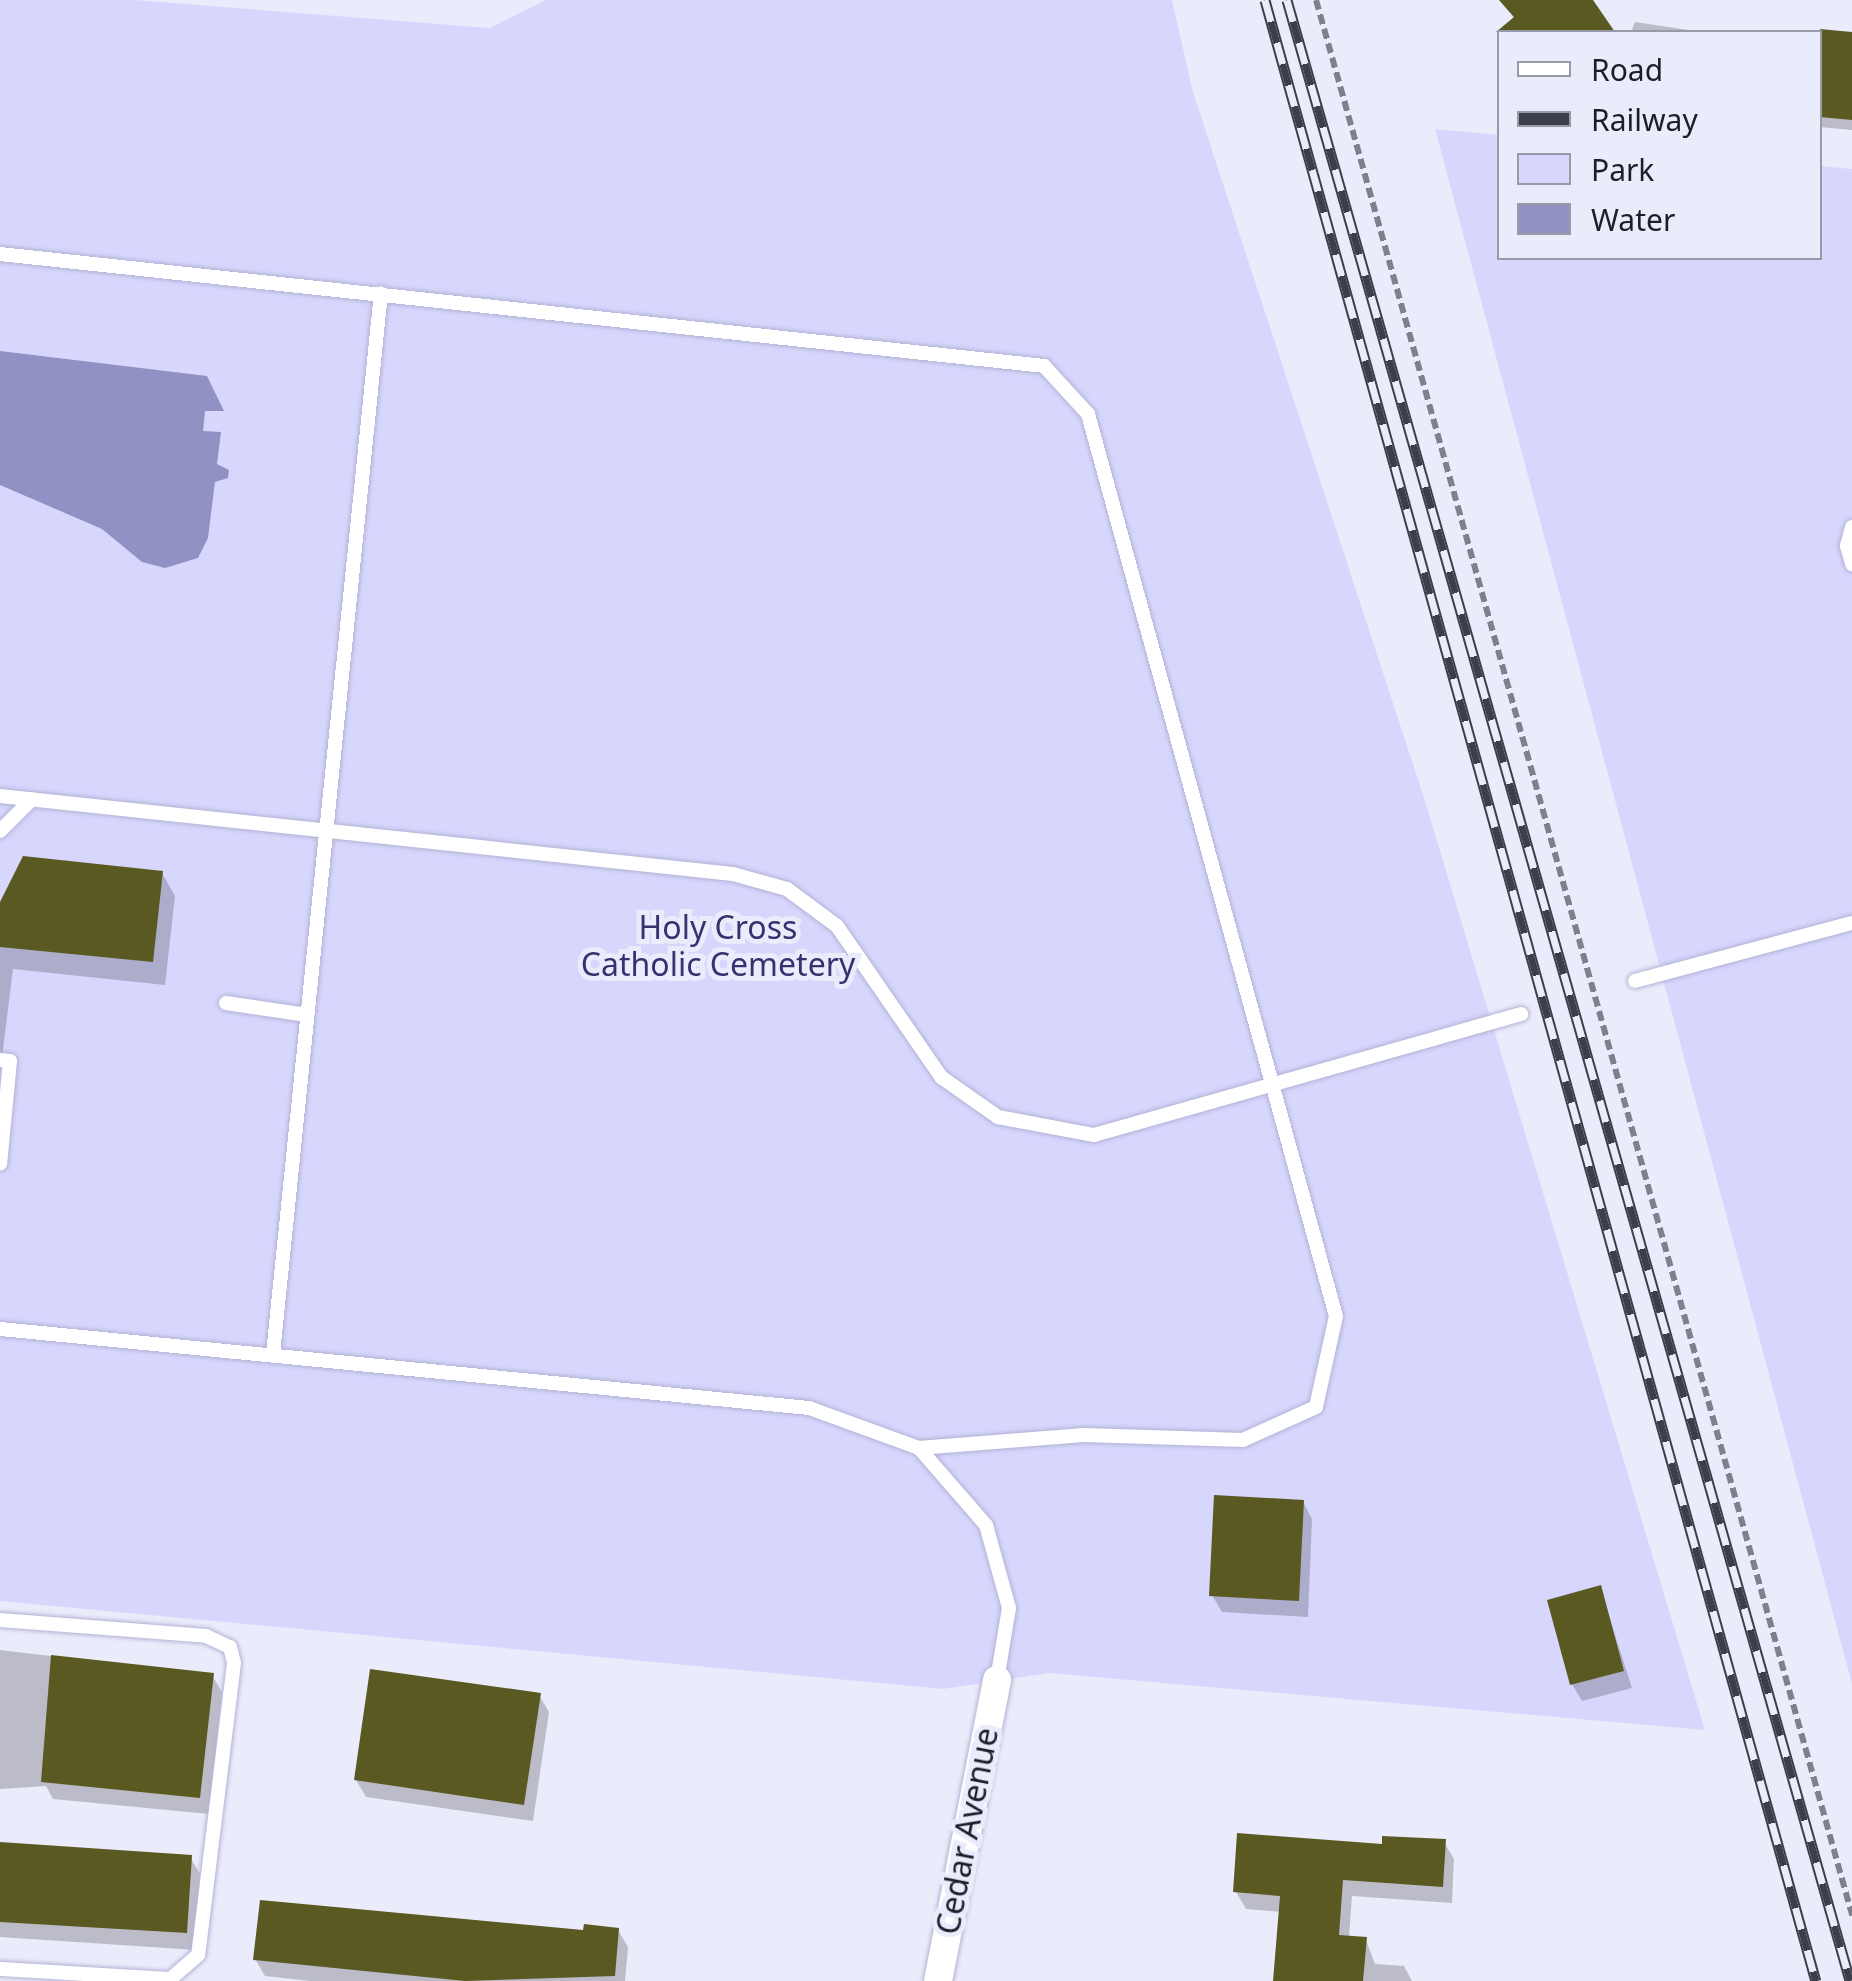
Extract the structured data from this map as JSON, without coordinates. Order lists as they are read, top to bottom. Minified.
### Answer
{"streets":{"street":["Cedar Avenue"]},"parks":["Holy Cross Catholic Cemetery"],"legend":["Road","Railway","Park","Water"]}
